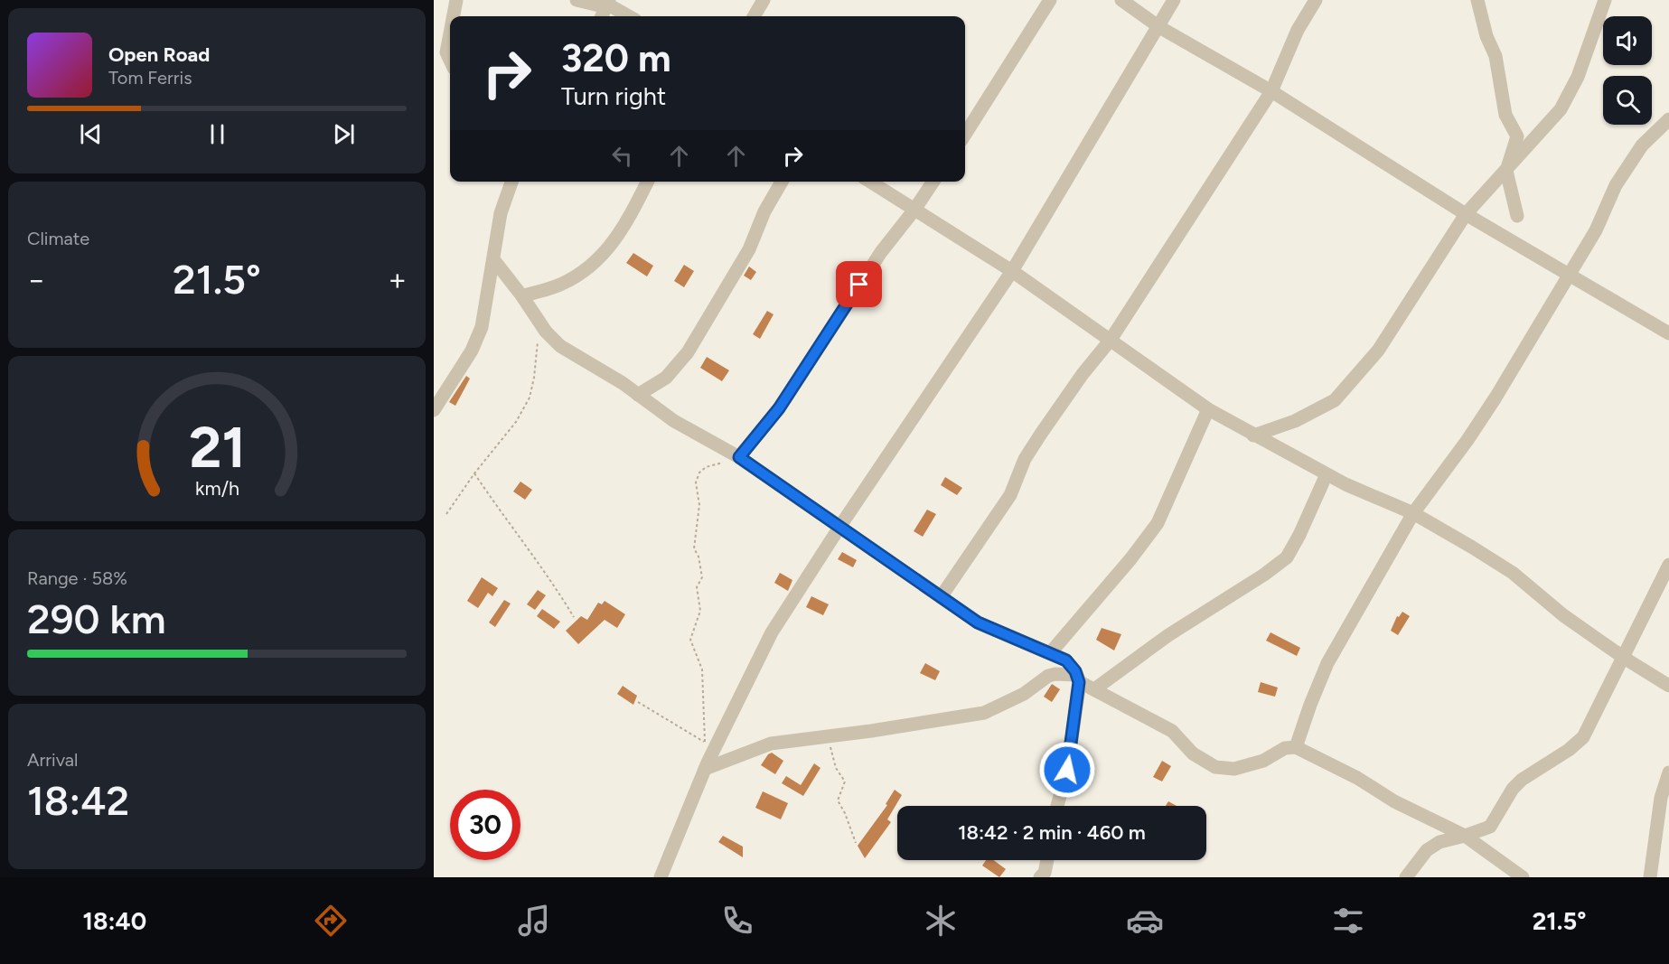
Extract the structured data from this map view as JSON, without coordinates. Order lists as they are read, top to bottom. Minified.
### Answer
{"page":{"turn":["320 m","Turn right"],"song":["Open Road","Tom Ferris"],"tile":["Climate",["Range · 58%","290 km"],["Arrival","18:42"]],"heat":["−","21.5°","+"],"limit":"30","trip":"18:42 · 2 min · 460 m","tabs":["18:40","21.5°"],"gauge":["21","km/h"]}}
